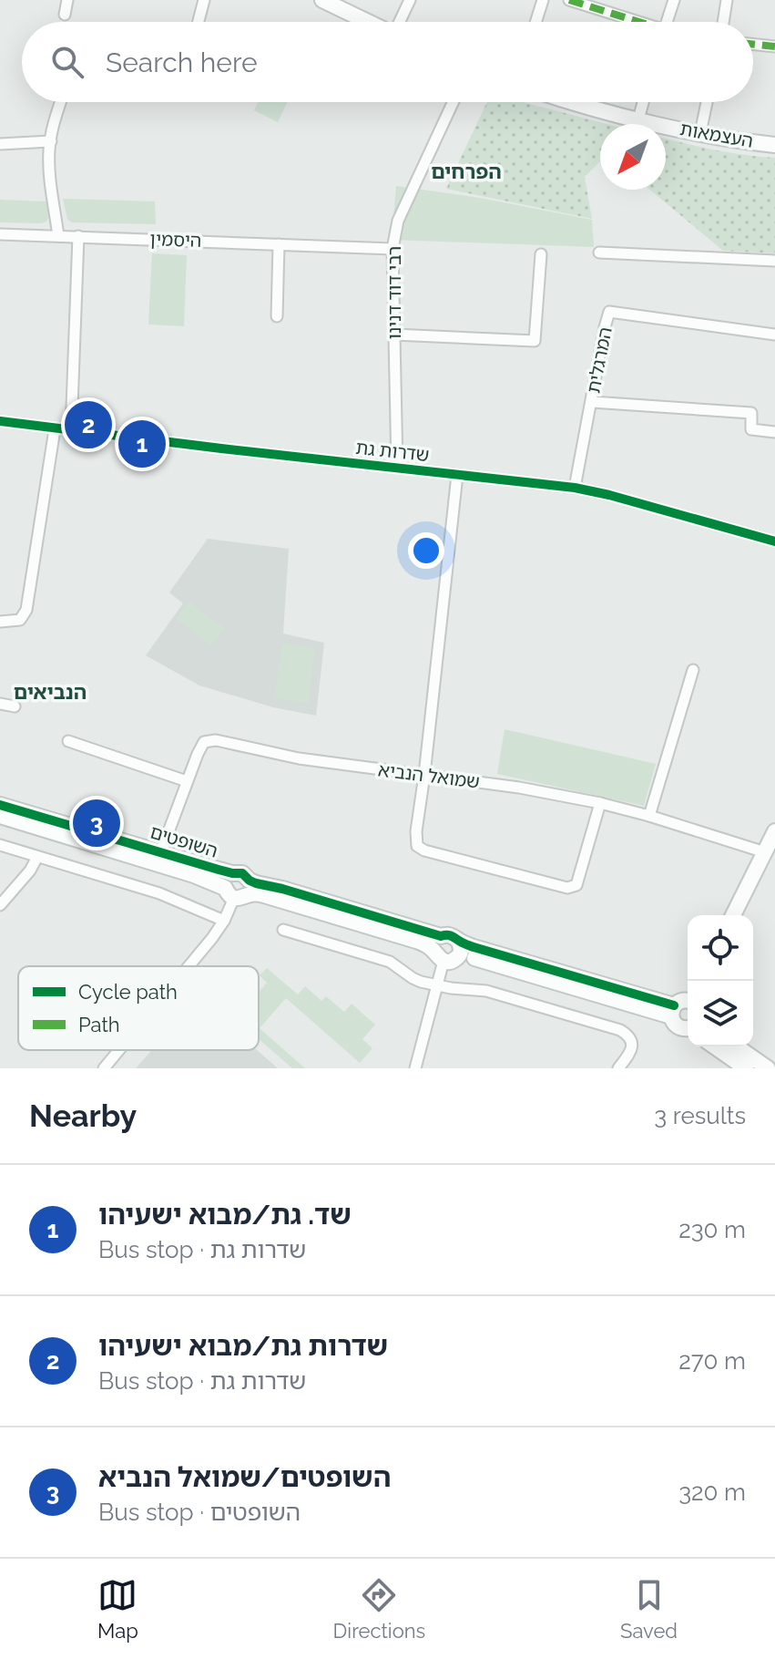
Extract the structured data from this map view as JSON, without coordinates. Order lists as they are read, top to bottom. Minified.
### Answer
{"streets":{"street":["העצמאות","היסמין","רבי דוד דנינו","המרגלית","שדרות גת","שמואל הנביא","השופטים"]},"crossings":[["היסמין","רבי דוד דנינו"],["רבי דוד דנינו","שדרות גת"],["המרגלית","שדרות גת"],["שמואל הנביא","השופטים"]],"districts":["הפרחים","הנביאים"],"legend":["Cycle path","Path"],"north":"bottom left","page":{"search":"Search here","pins":["2","1","3"],"heading":["Nearby","3 results"],"list":[{"mark":"1","name":"שד. גת/מבוא ישעיהו","note":"Bus stop · שדרות גת","value":"230 m"},{"mark":"2","name":"שדרות גת/מבוא ישעיהו","note":"Bus stop · שדרות גת","value":"270 m"},{"mark":"3","name":"השופטים/שמואל הנביא","note":"Bus stop · השופטים","value":"320 m"}],"nav":["Map","Directions","Saved"]}}
